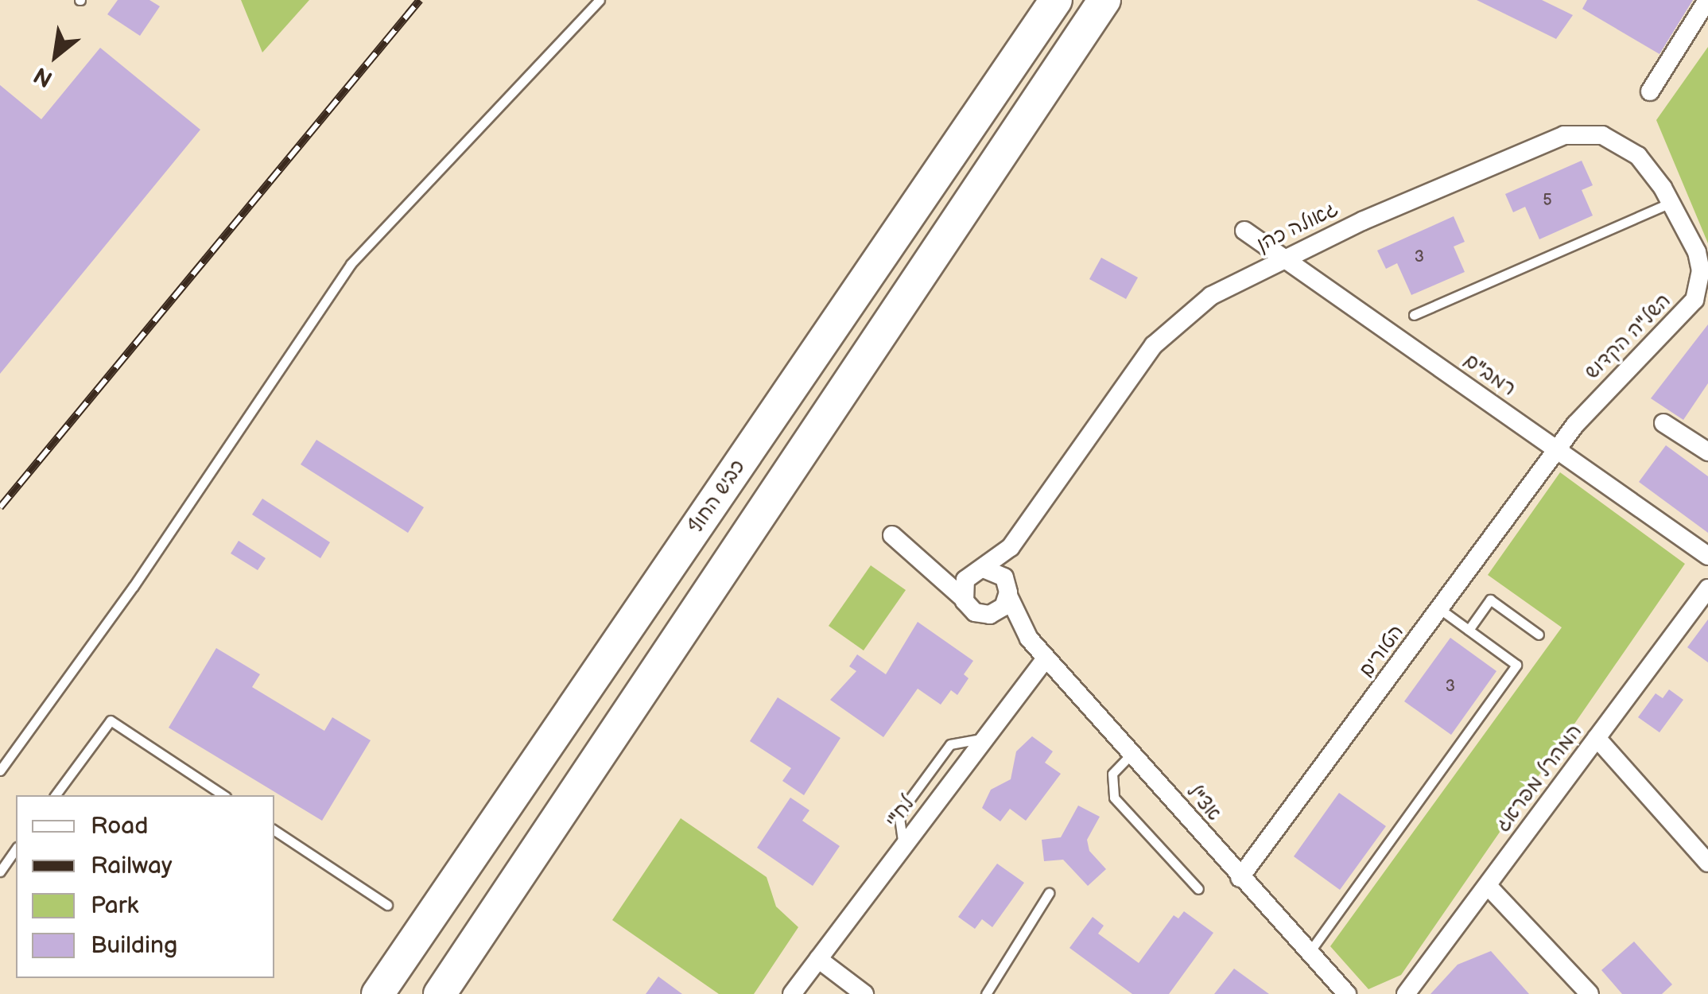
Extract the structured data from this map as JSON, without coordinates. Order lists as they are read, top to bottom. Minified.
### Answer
{"streets":{"highway":["כביש החוף"],"street":["גאולה כהן","השל\"ה הקדוש","רמב\"ם","הטורים","המהרל מפראג","אצ\"ל","לח\"י"]},"crossings":[["גאולה כהן","השל\"ה הקדוש"],["גאולה כהן","רמב\"ם"],["גאולה כהן","אצ\"ל"],["השל\"ה הקדוש","רמב\"ם"],["השל\"ה הקדוש","הטורים"],["רמב\"ם","הטורים"],["הטורים","אצ\"ל"],["אצ\"ל","לח\"י"]],"house_numbers":["5","3","3"],"legend":["Road","Railway","Park","Building"],"north":"bottom left"}
